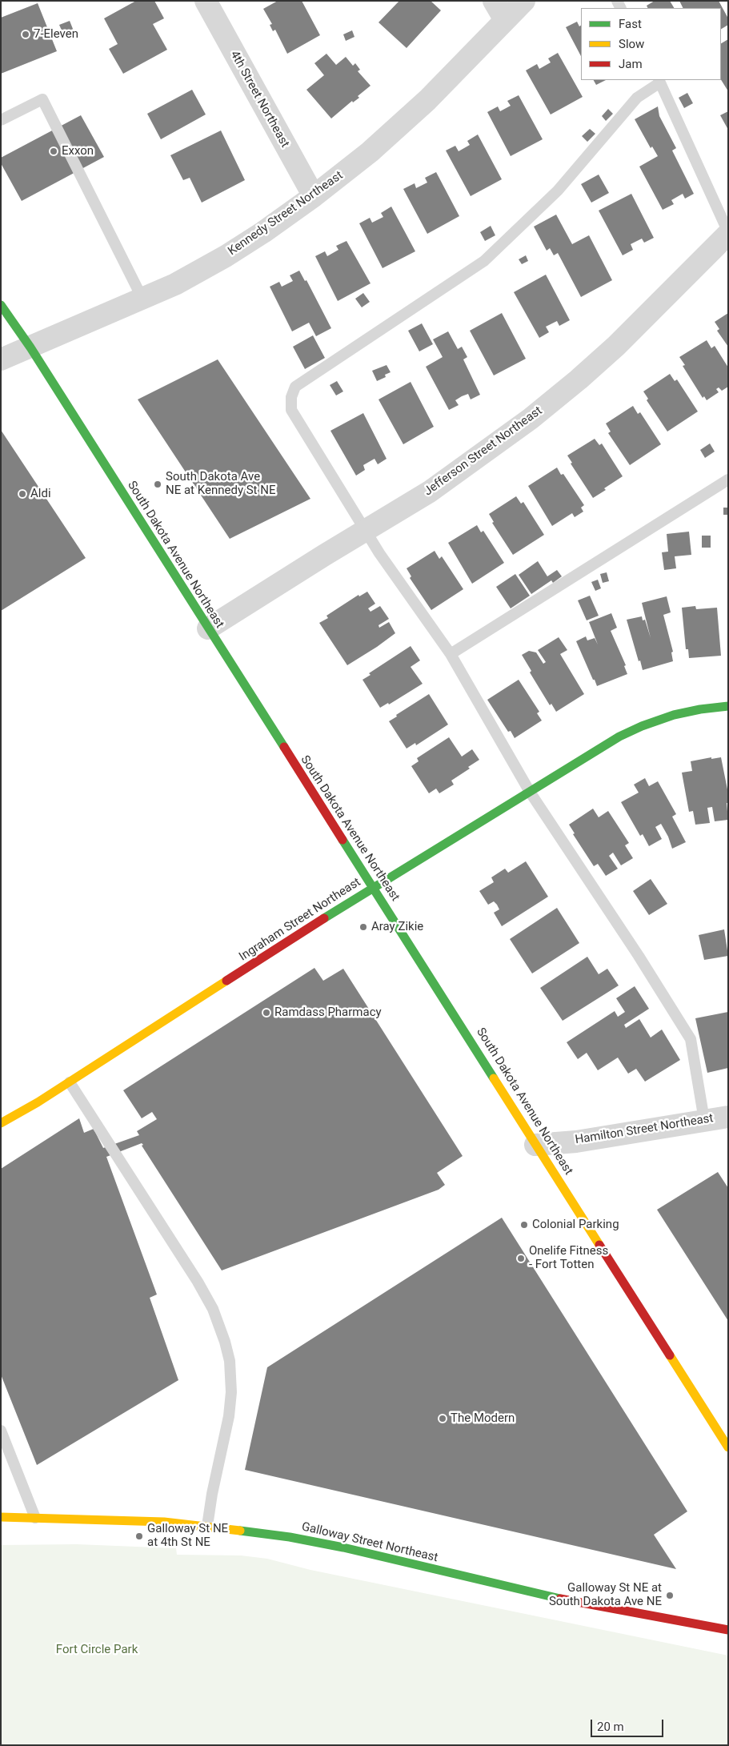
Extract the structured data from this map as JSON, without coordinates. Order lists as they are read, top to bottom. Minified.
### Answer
{"streets":{"street":["4th Street Northeast","Kennedy Street Northeast","Jefferson Street Northeast","South Dakota Avenue Northeast","Ingraham Street Northeast","Hamilton Street Northeast","Galloway Street Northeast"]},"crossings":[["4th Street Northeast","Kennedy Street Northeast"],["Kennedy Street Northeast","South Dakota Avenue Northeast"],["Jefferson Street Northeast","South Dakota Avenue Northeast"],["South Dakota Avenue Northeast","Ingraham Street Northeast"],["South Dakota Avenue Northeast","Hamilton Street Northeast"]],"parks":["Fort Circle Park"],"places":["7-Eleven","Exxon","South Dakota Ave NE at Kennedy St NE","Aldi","Aray Zikie","Ramdass Pharmacy","Colonial Parking","Onelife Fitness - Fort Totten","The Modern","Galloway St NE at 4th St NE","Galloway St NE at South Dakota Ave NE"],"legend":["Fast","Slow","Jam"],"scale_bar":"20 m"}
